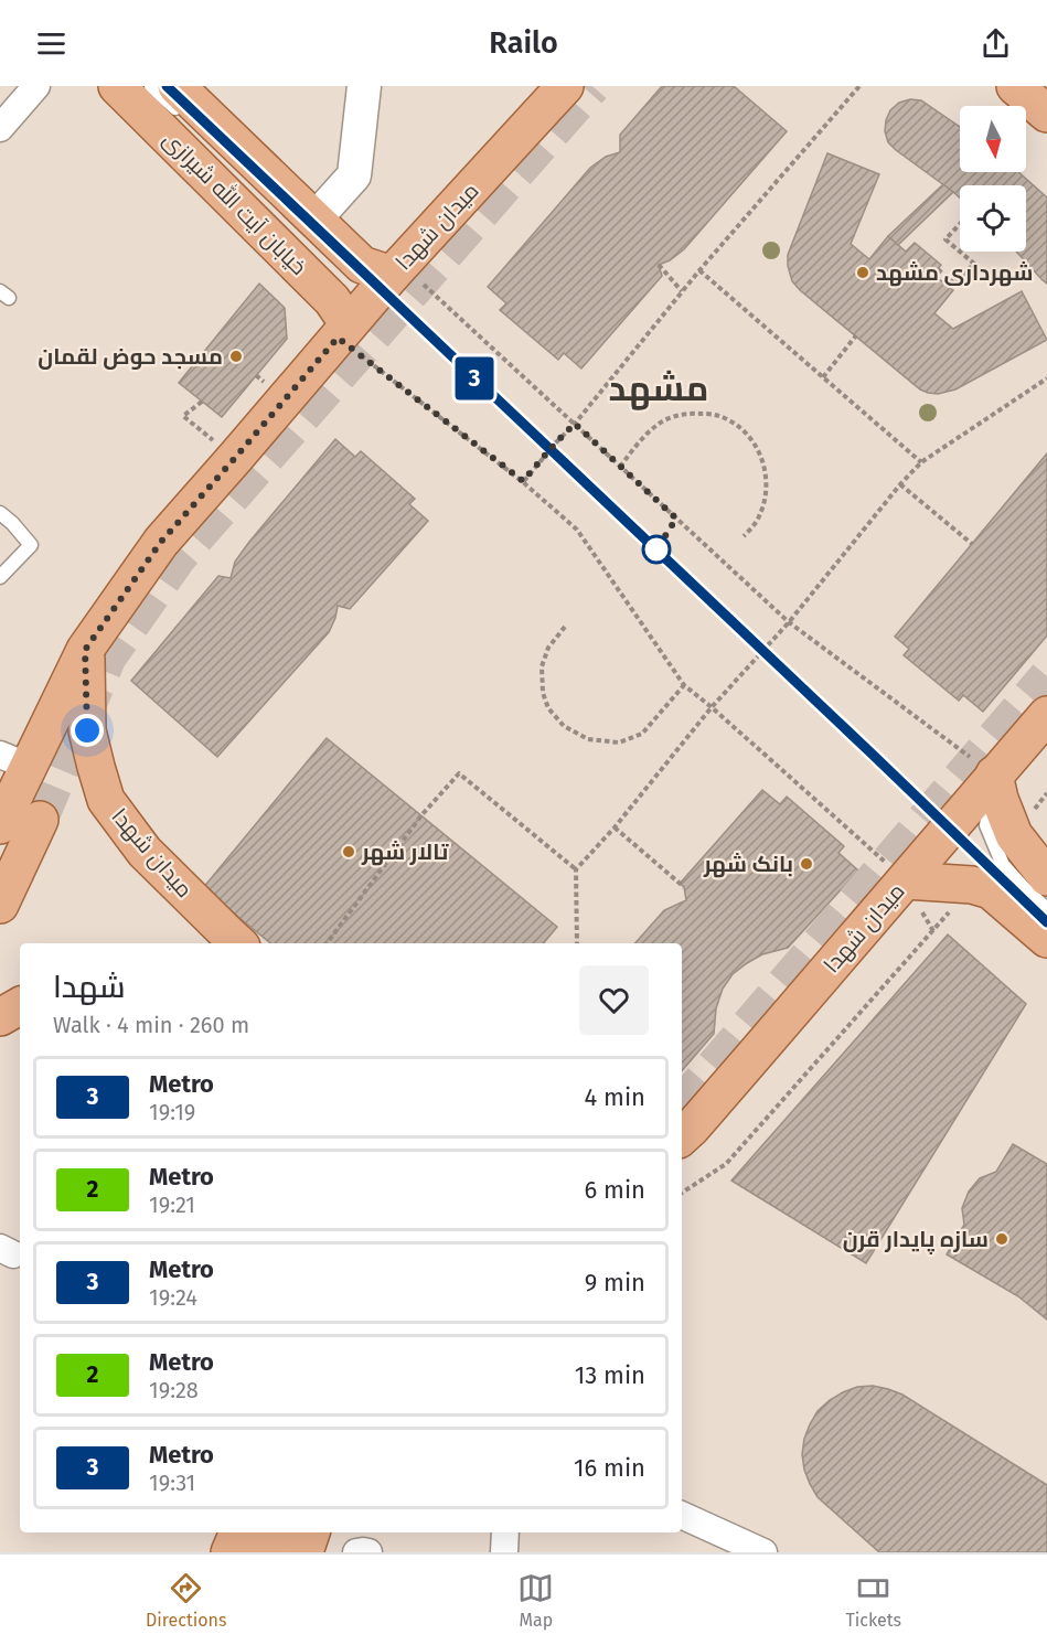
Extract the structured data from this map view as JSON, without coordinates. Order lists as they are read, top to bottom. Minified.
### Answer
{"streets":{"main road":["خیابان آیت الله شیرازی","میدان شهدا"]},"crossings":[["خیابان آیت الله شیرازی","میدان شهدا"]],"districts":["مشهد"],"places":["شهرداری مشهد","مسجد حوض لقمان","تالار شهر","بانک شهر","سازه پایدار قرن"],"lines":["metro line 3"],"north":"bottom","page":{"header":"Railo","on_map":"3","heading":["شهدا","Walk · 4 min · 260 m"],"list":[{"mark":"3","name":"Metro","note":"19:19","value":"4 min"},{"mark":"2","name":"Metro","note":"19:21","value":"6 min"},{"mark":"3","name":"Metro","note":"19:24","value":"9 min"},{"mark":"2","name":"Metro","note":"19:28","value":"13 min"},{"mark":"3","name":"Metro","note":"19:31","value":"16 min"}],"tabs":["Directions","Map","Tickets"]}}
